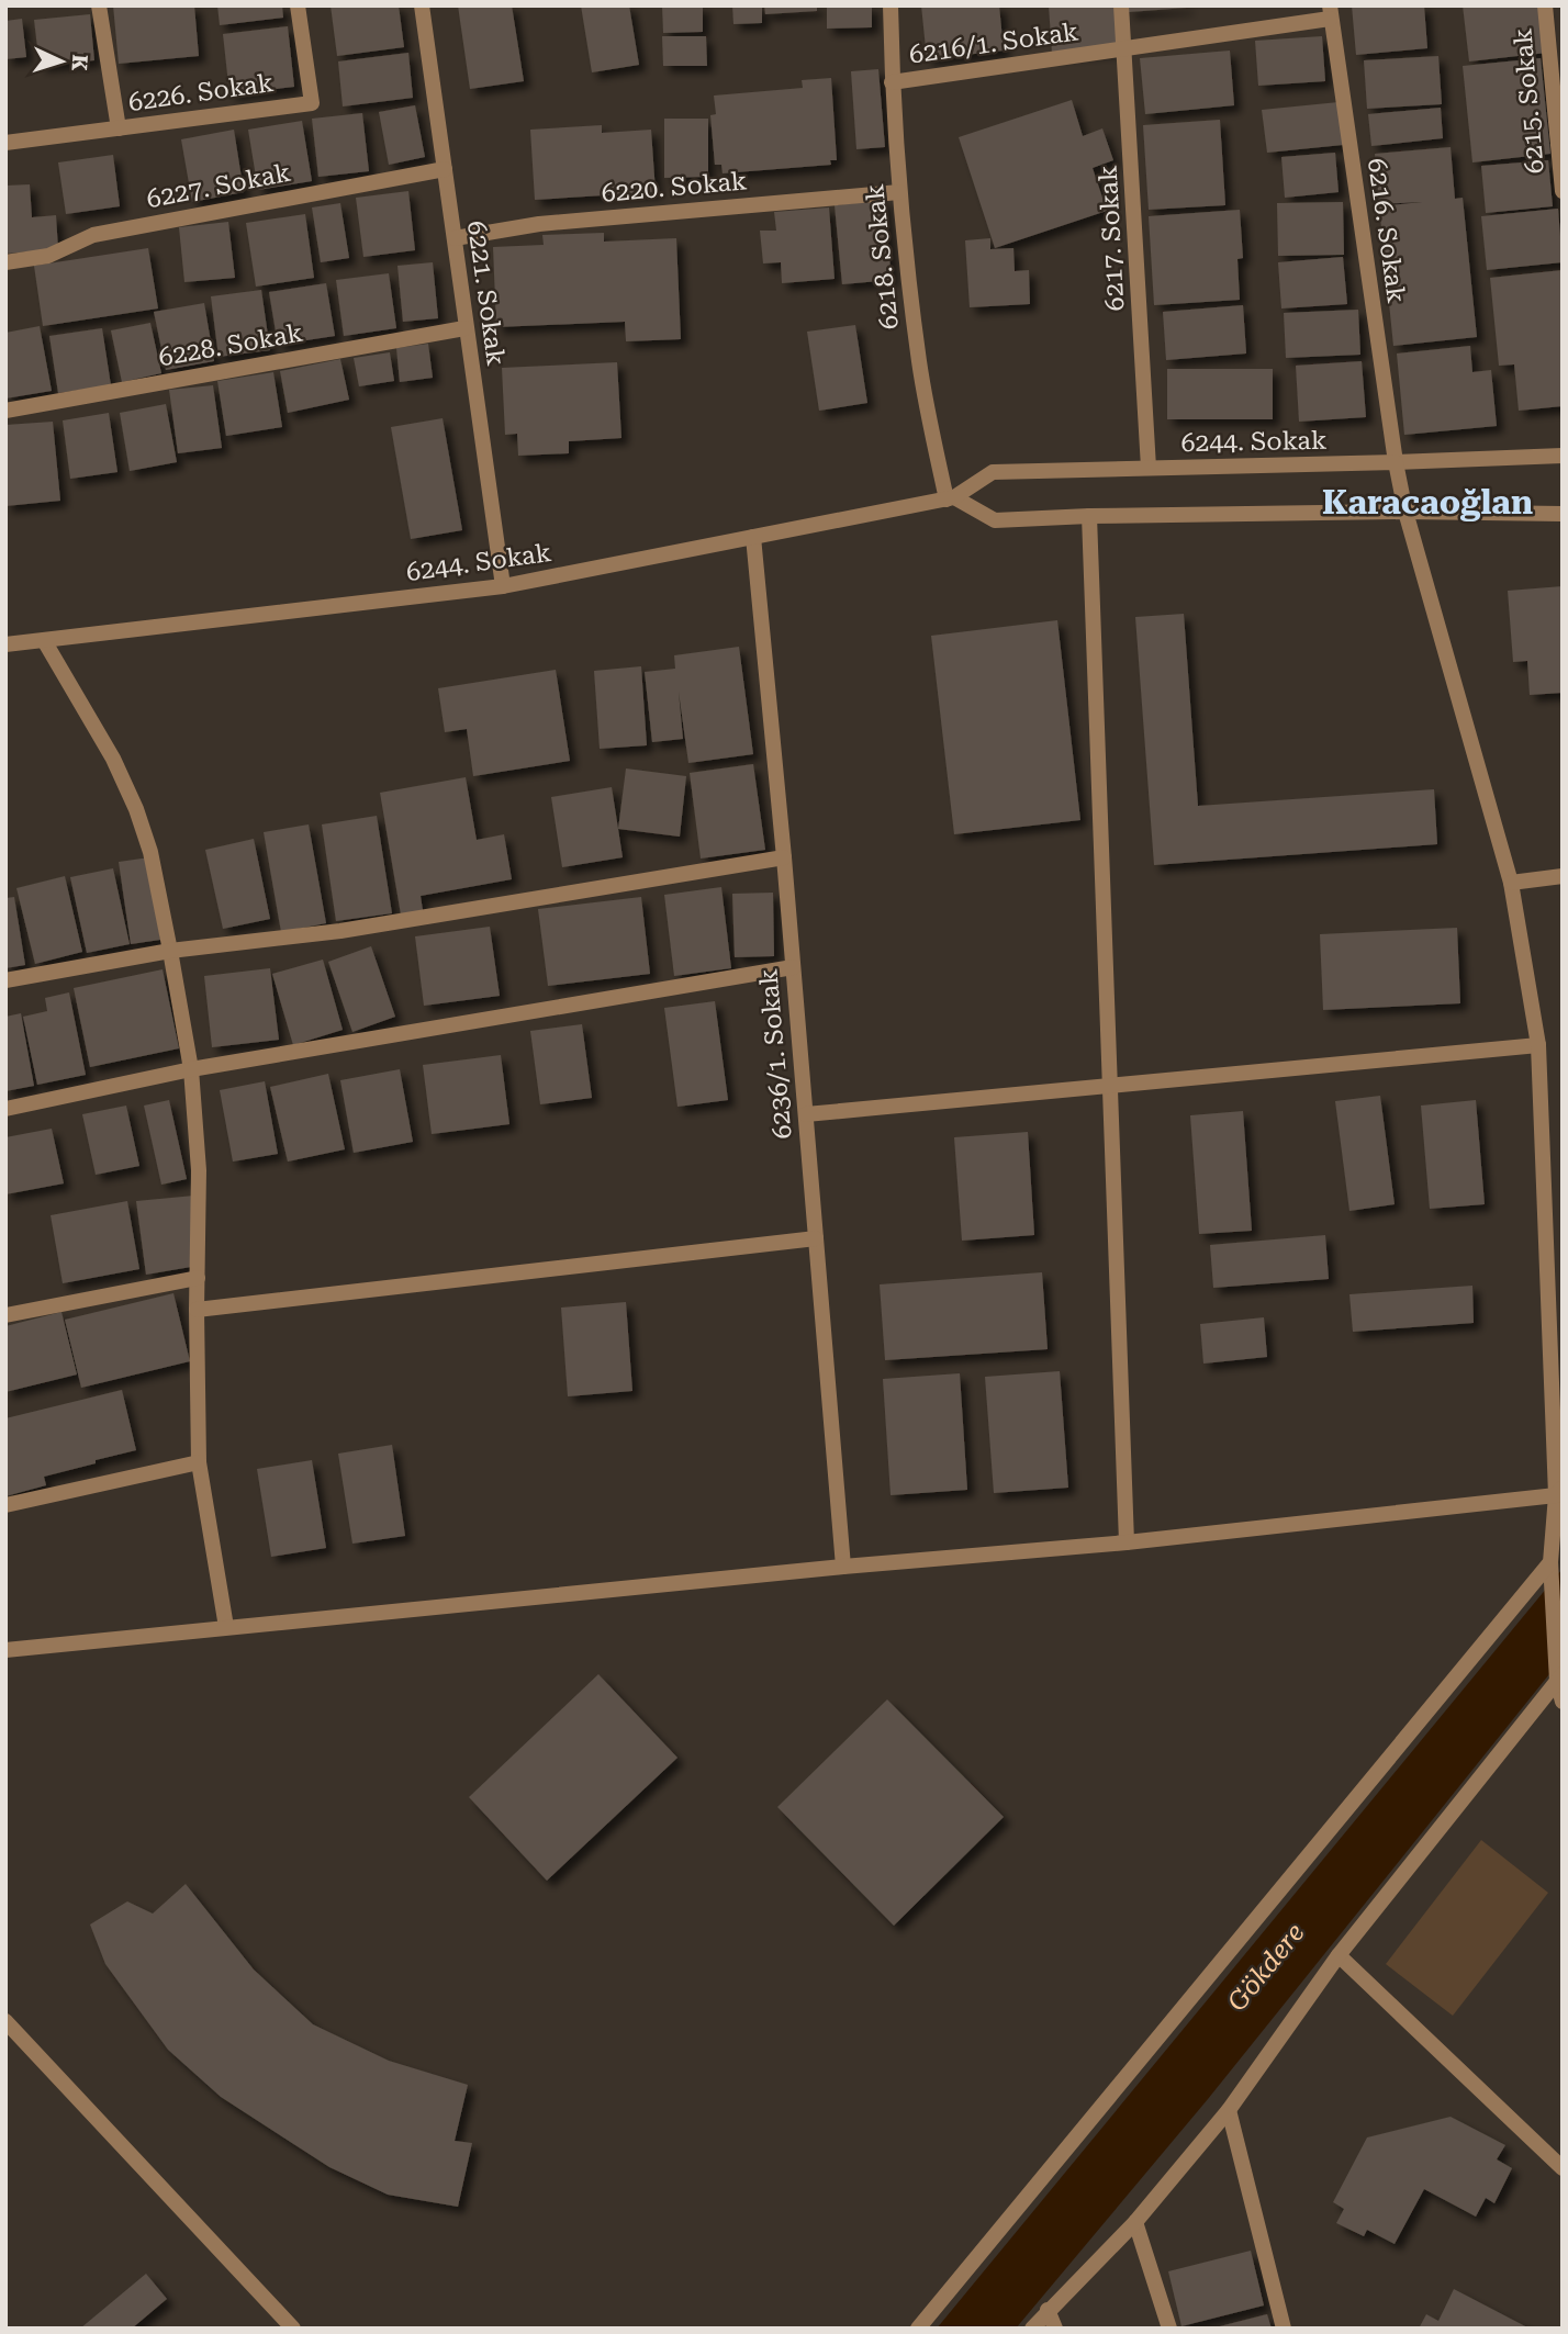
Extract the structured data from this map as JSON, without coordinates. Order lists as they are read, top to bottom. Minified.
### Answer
{"streets":{"street":["6216/1. Sokak","6226. Sokak","6215. Sokak","6227. Sokak","6220. Sokak","6216. Sokak","6217. Sokak","6218. Sokak","6221. Sokak","6228. Sokak","6244. Sokak","6236/1. Sokak"]},"crossings":[["6216/1. Sokak","6216. Sokak"],["6216/1. Sokak","6217. Sokak"],["6216/1. Sokak","6218. Sokak"],["6227. Sokak","6221. Sokak"],["6220. Sokak","6218. Sokak"],["6220. Sokak","6221. Sokak"],["6216. Sokak","6244. Sokak"],["6217. Sokak","6244. Sokak"],["6218. Sokak","6244. Sokak"],["6221. Sokak","6228. Sokak"],["6221. Sokak","6244. Sokak"],["6244. Sokak","6236/1. Sokak"]],"districts":["Karacaoğlan"],"water":["Gökdere"],"north":"right"}
